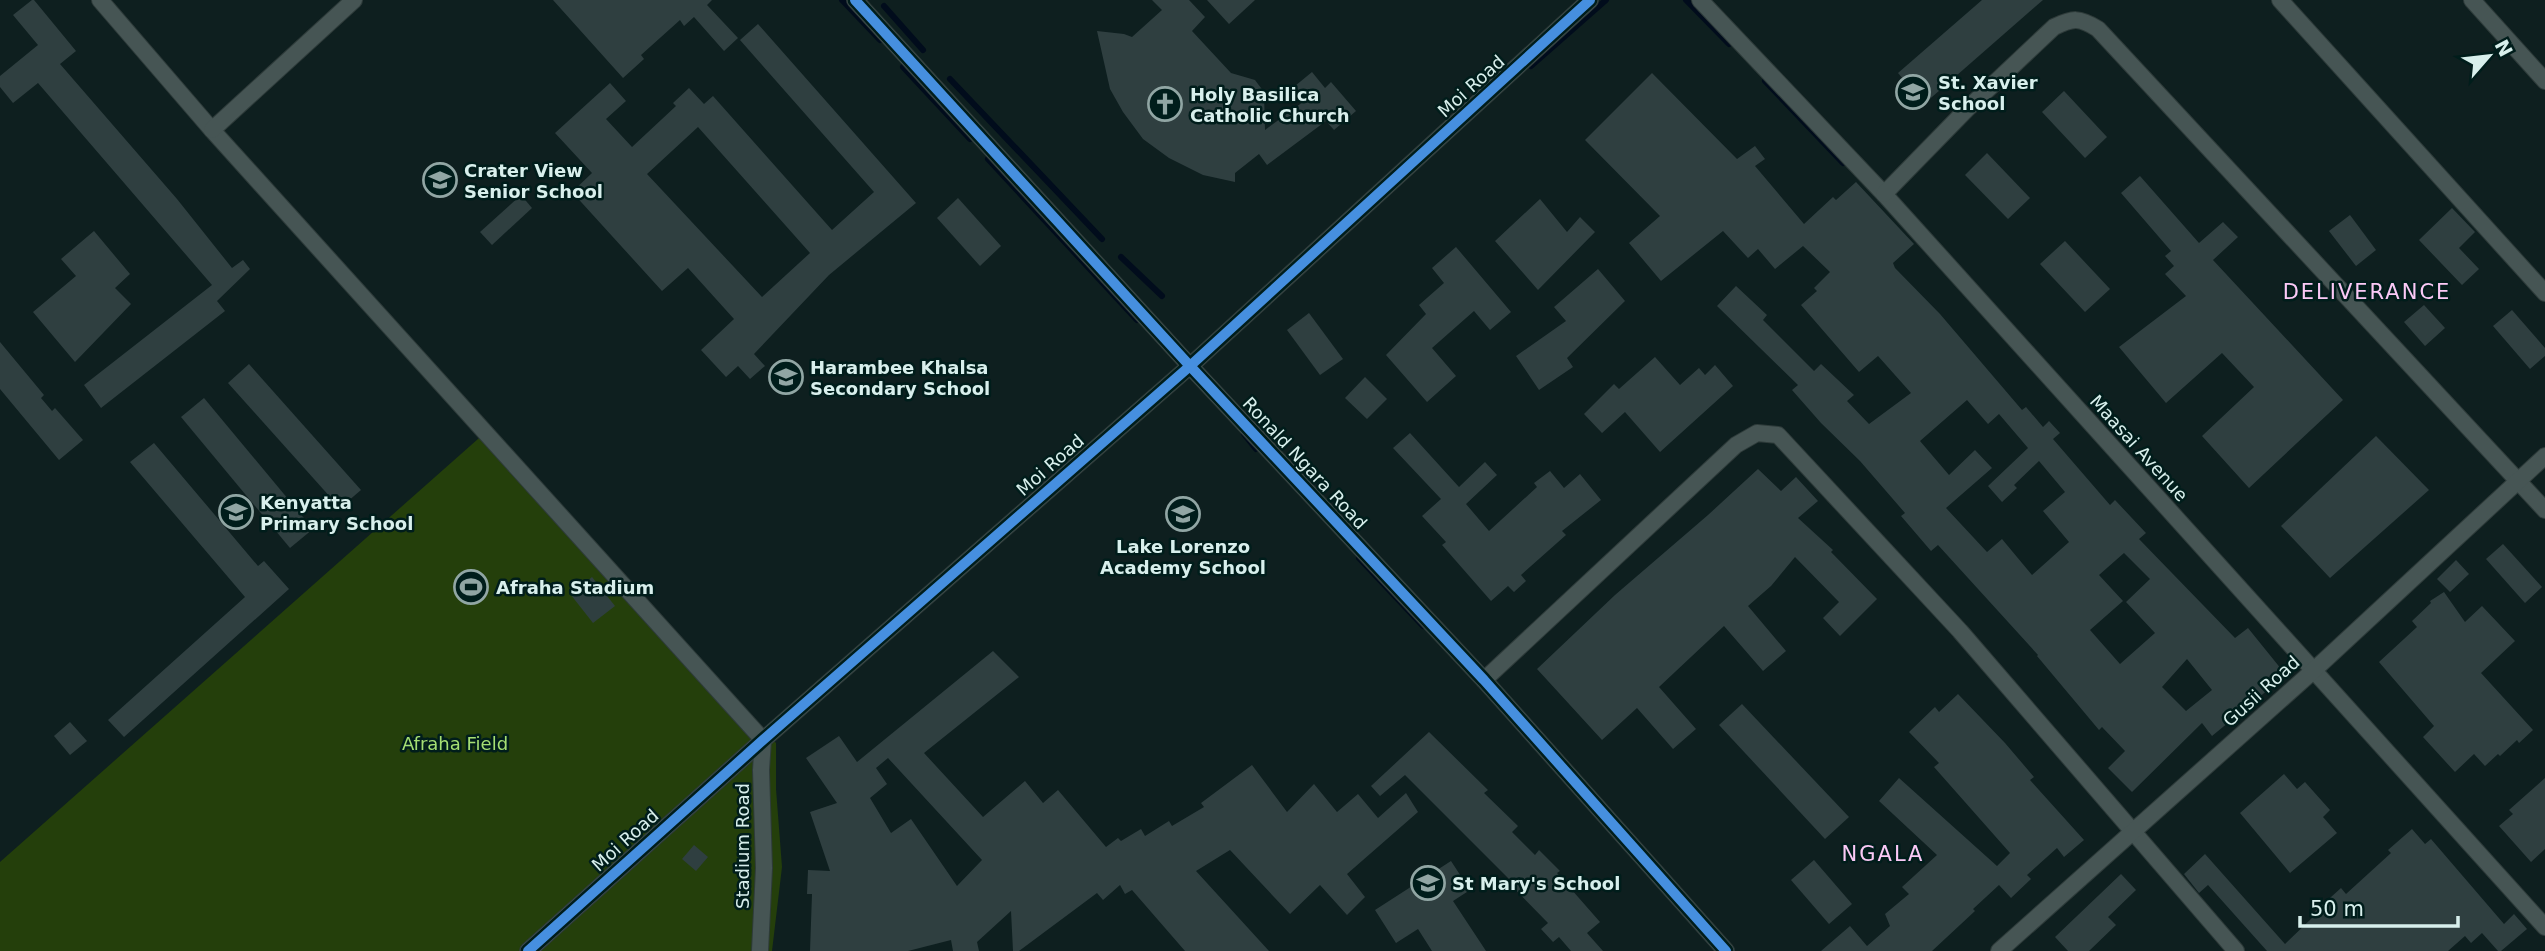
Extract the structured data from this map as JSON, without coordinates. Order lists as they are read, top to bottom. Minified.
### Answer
{"streets":{"street":["Moi Road","Maasai Avenue","Ronald Ngara Road","Gusii Road","Stadium Road"]},"crossings":[["Moi Road","Ronald Ngara Road"],["Moi Road","Stadium Road"],["Maasai Avenue","Gusii Road"]],"districts":["DELIVERANCE","NGALA"],"parks":["Afraha Field"],"places":{"school or university":["St. Xavier School","Crater View Senior School","Harambee Khalsa Secondary School","Kenyatta Primary School","Lake Lorenzo Academy School","St Mary's School"],"church":["Holy Basilica Catholic Church"],"sports":["Afraha Stadium"]},"scale_bar":"50 m","north":"top right"}
